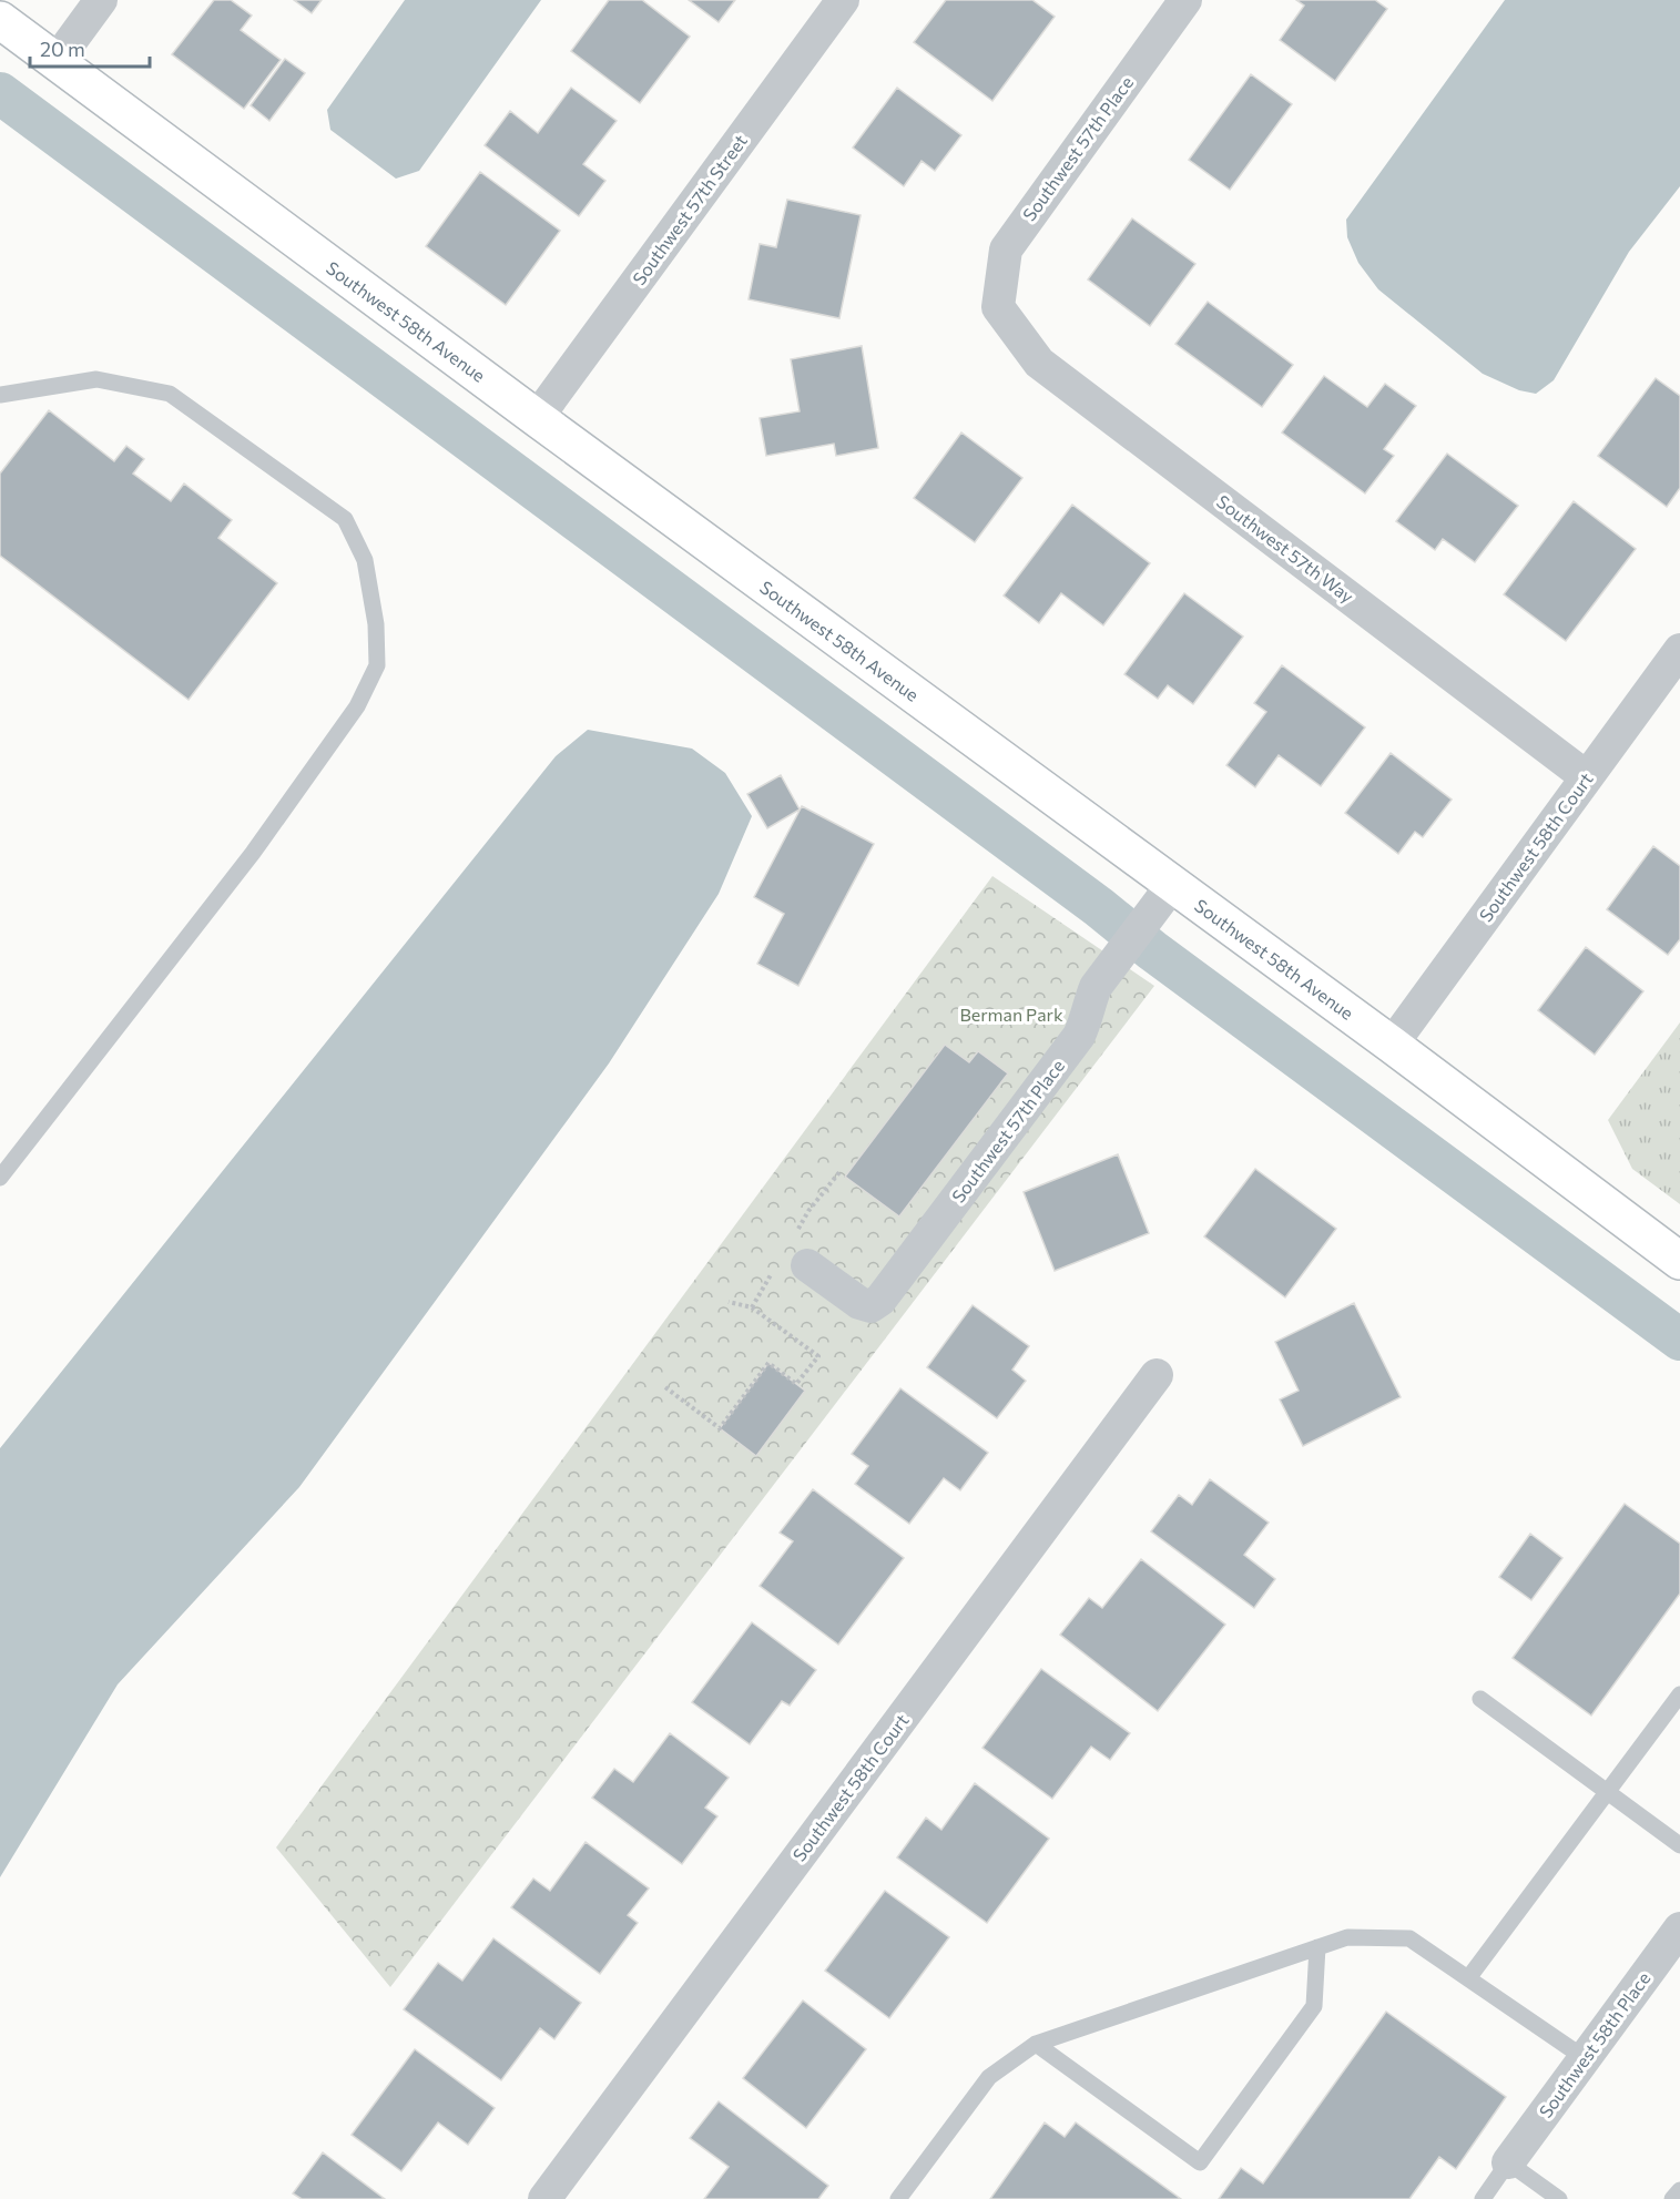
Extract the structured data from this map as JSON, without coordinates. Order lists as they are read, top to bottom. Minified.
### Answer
{"streets":{"street":["Southwest 57th Place","Southwest 57th Street","Southwest 58th Avenue","Southwest 57th Way","Southwest 58th Court","Southwest 58th Place"]},"crossings":[["Southwest 57th Place","Southwest 58th Avenue"],["Southwest 57th Place","Southwest 57th Way"],["Southwest 57th Street","Southwest 58th Avenue"],["Southwest 58th Avenue","Southwest 58th Court"],["Southwest 57th Way","Southwest 58th Court"]],"parks":["Berman Park"],"scale_bar":"20 m"}
